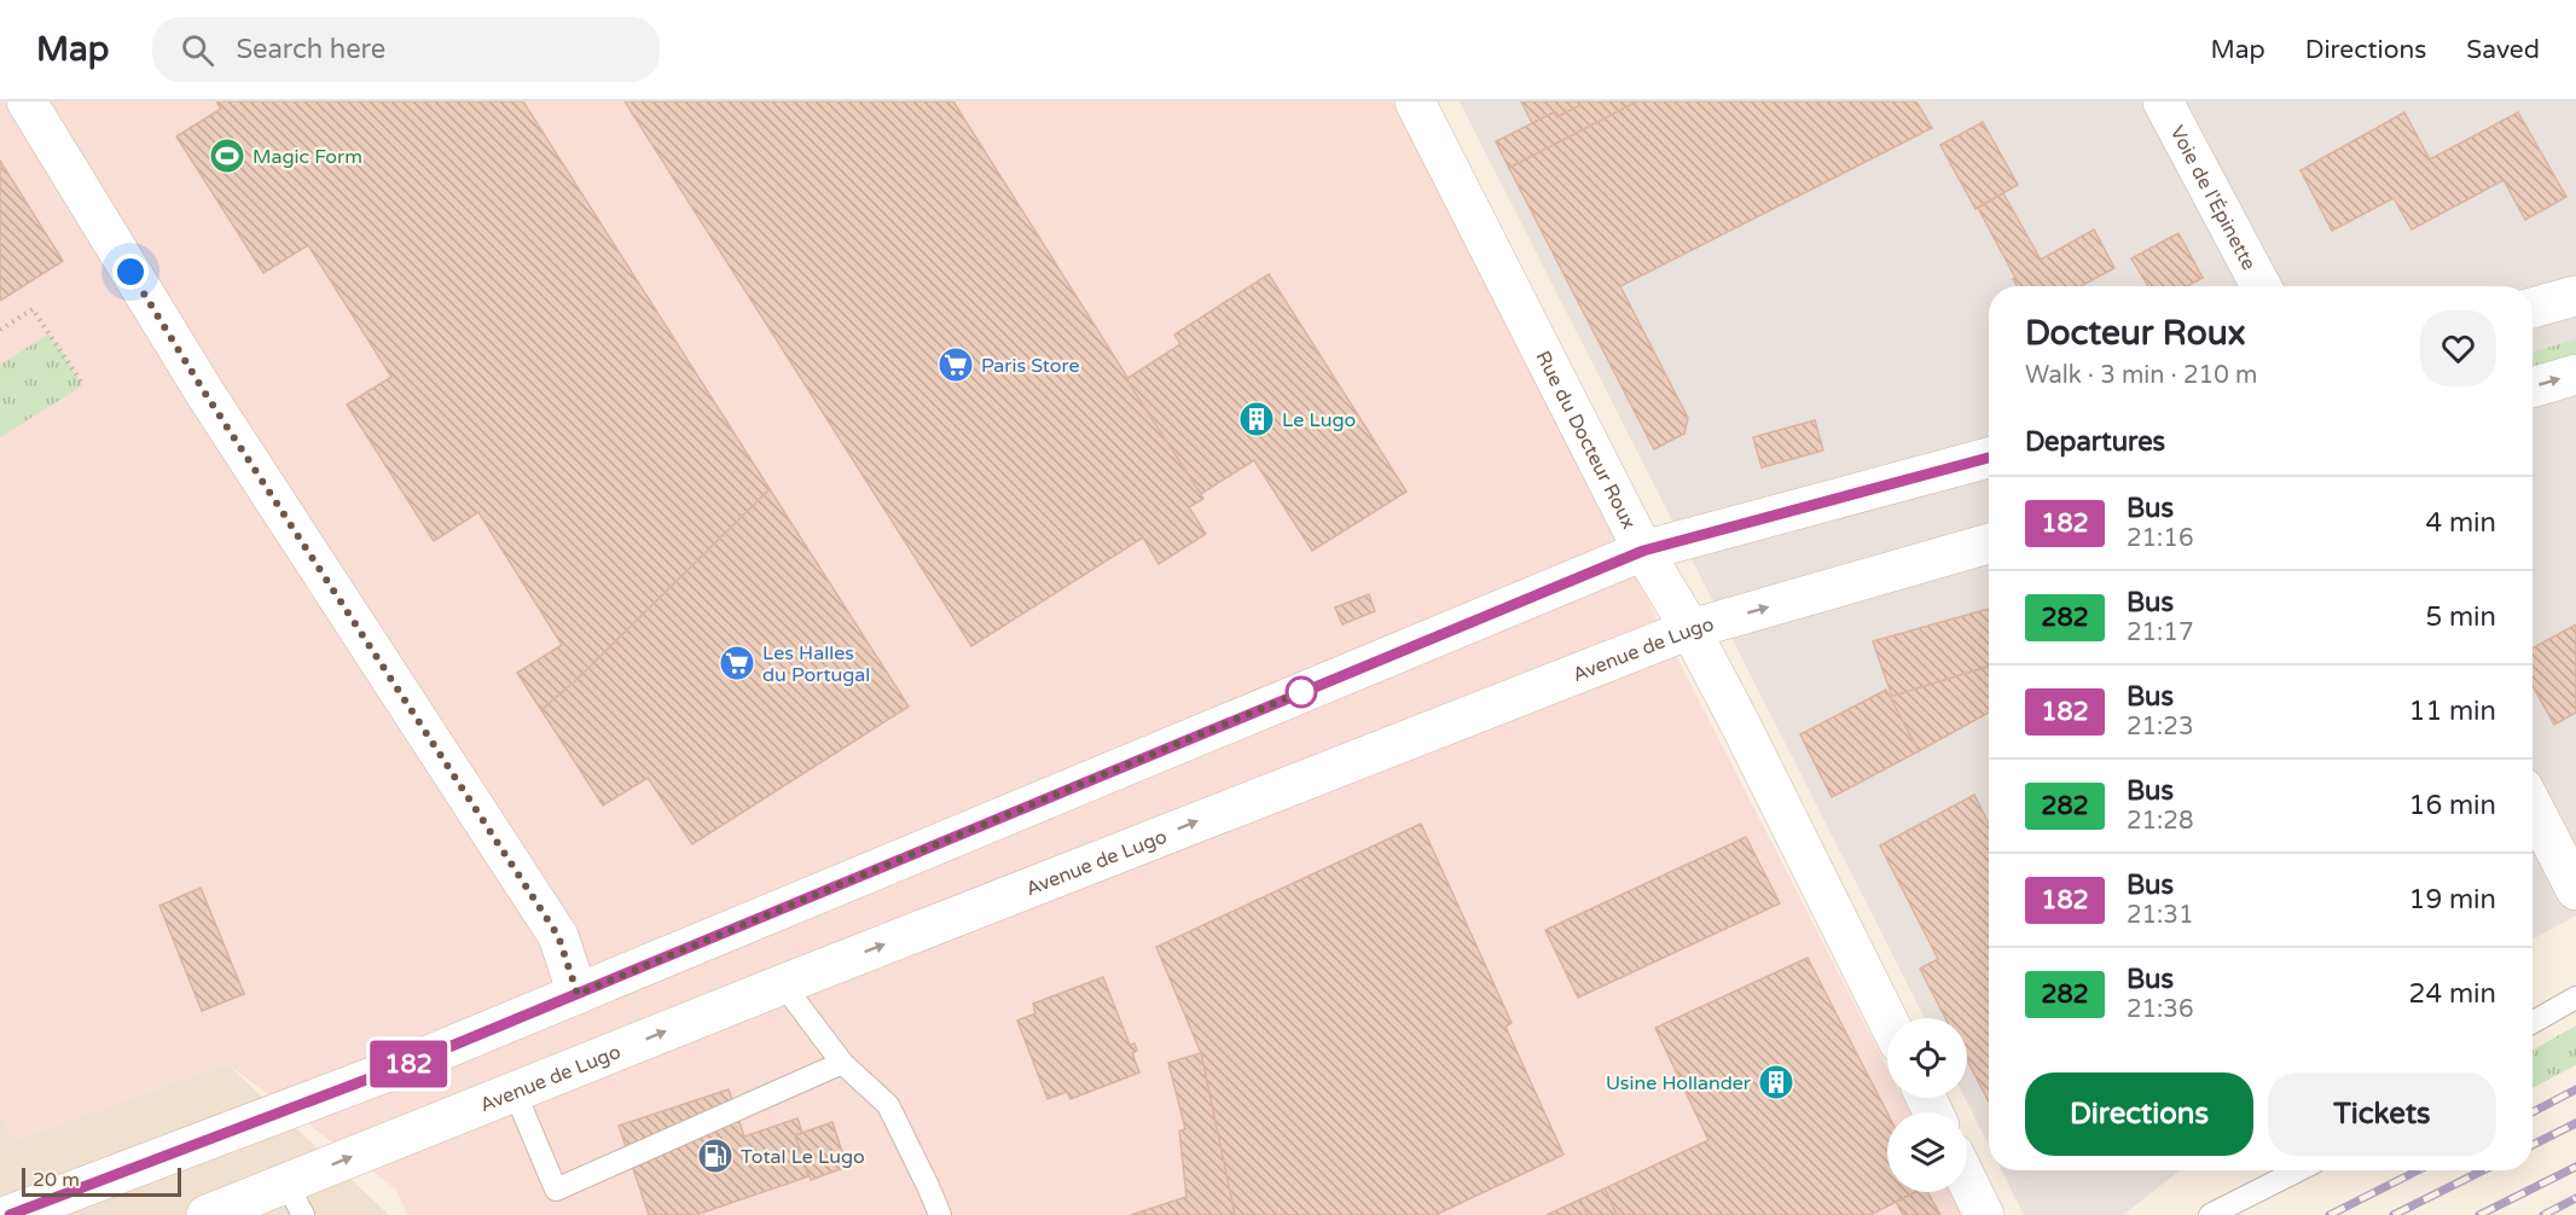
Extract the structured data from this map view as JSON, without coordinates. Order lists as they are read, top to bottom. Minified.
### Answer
{"streets":{"main road":["Voie de l'Épinette","Rue du Docteur Roux","Avenue de Lugo"]},"crossings":[["Rue du Docteur Roux","Avenue de Lugo"]],"places":{"sports":["Magic Form"],"supermarket":["Paris Store","Les Halles du Portugal"],"building":["Le Lugo","Usine Hollander"],"fuel station":["Total Le Lugo"]},"lines":["bus line 182"],"scale_bar":"20 m","page":{"header":"Map","search":"Search here","nav":["Map","Directions","Saved"],"on_map":"182","heading":[["Docteur Roux","Walk · 3 min · 210 m"],"Departures"],"list":[{"mark":"182","name":"Bus","note":"21:16","value":"4 min"},{"mark":"282","name":"Bus","note":"21:17","value":"5 min"},{"mark":"182","name":"Bus","note":"21:23","value":"11 min"},{"mark":"282","name":"Bus","note":"21:28","value":"16 min"},{"mark":"182","name":"Bus","note":"21:31","value":"19 min"},{"mark":"282","name":"Bus","note":"21:36","value":"24 min"}],"buttons":["Directions","Tickets"],"scale":"20 m"}}
